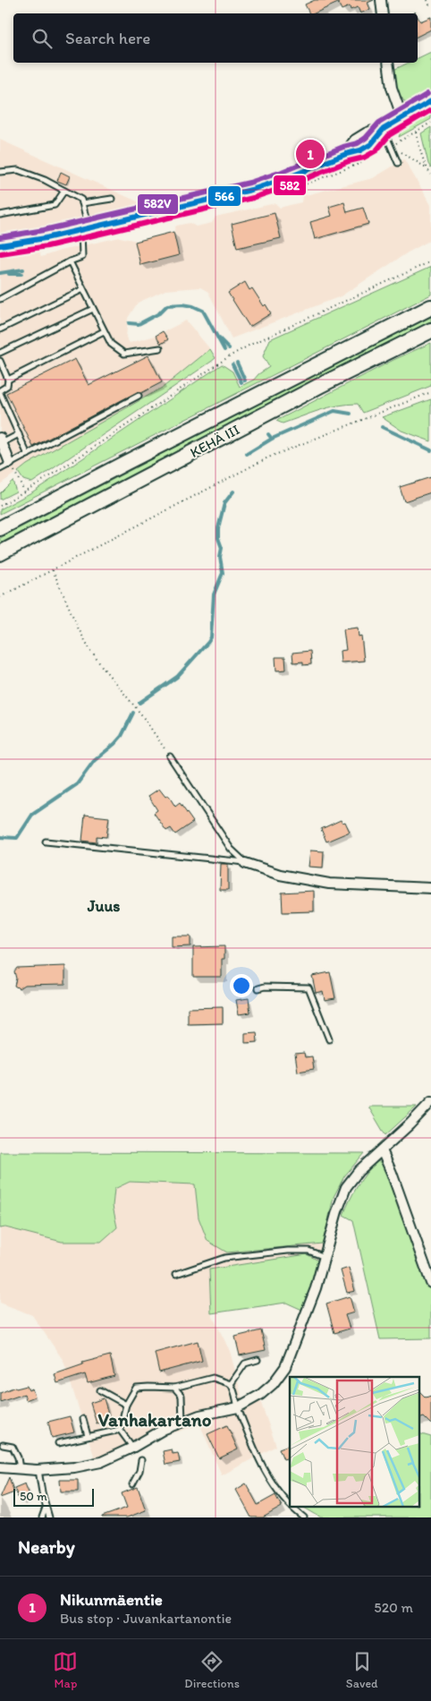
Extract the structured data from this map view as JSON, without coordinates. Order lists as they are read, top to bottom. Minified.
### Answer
{"streets":{"highway":["KEHÄ III"]},"districts":["Juus","Vanhakartano"],"lines":["transit line 582V","transit line 566","transit line 582"],"scale_bar":"50 m","page":{"search":"Search here","pins":"1","scale":"50 m","heading":"Nearby","list":[{"mark":"1","name":"Nikunmäentie","note":"Bus stop · Juvankartanontie","value":"520 m"}],"nav":["Map","Directions","Saved"]}}
